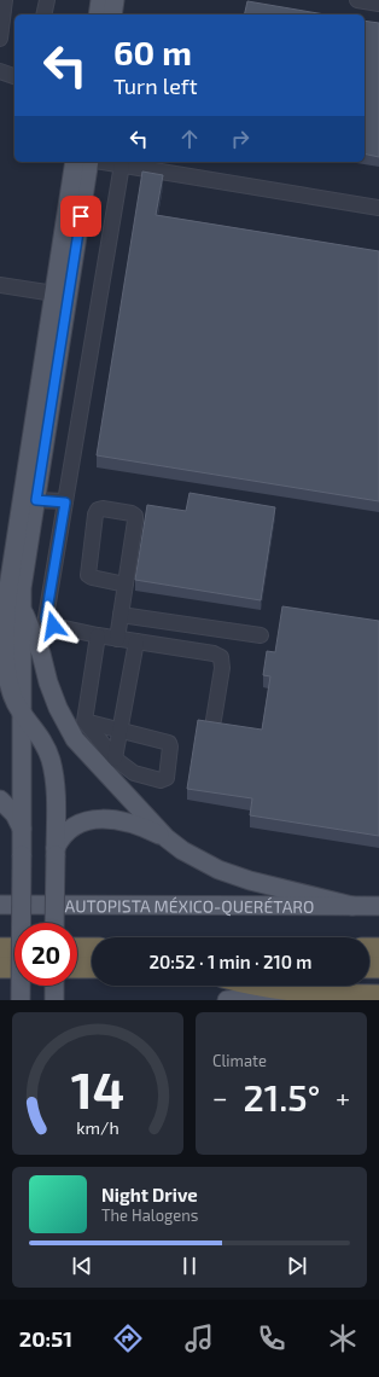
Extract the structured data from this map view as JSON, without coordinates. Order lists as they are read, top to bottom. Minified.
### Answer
{"streets":{"main road":["AUTOPISTA MÉXICO-QUERÉTARO"]},"page":{"turn":["60 m","Turn left"],"limit":"20","trip":"20:52 · 1 min · 210 m","tile":"Climate","heat":["−","21.5°","+"],"song":["Night Drive","The Halogens"],"tabs":"20:51","gauge":["14","km/h"]}}
